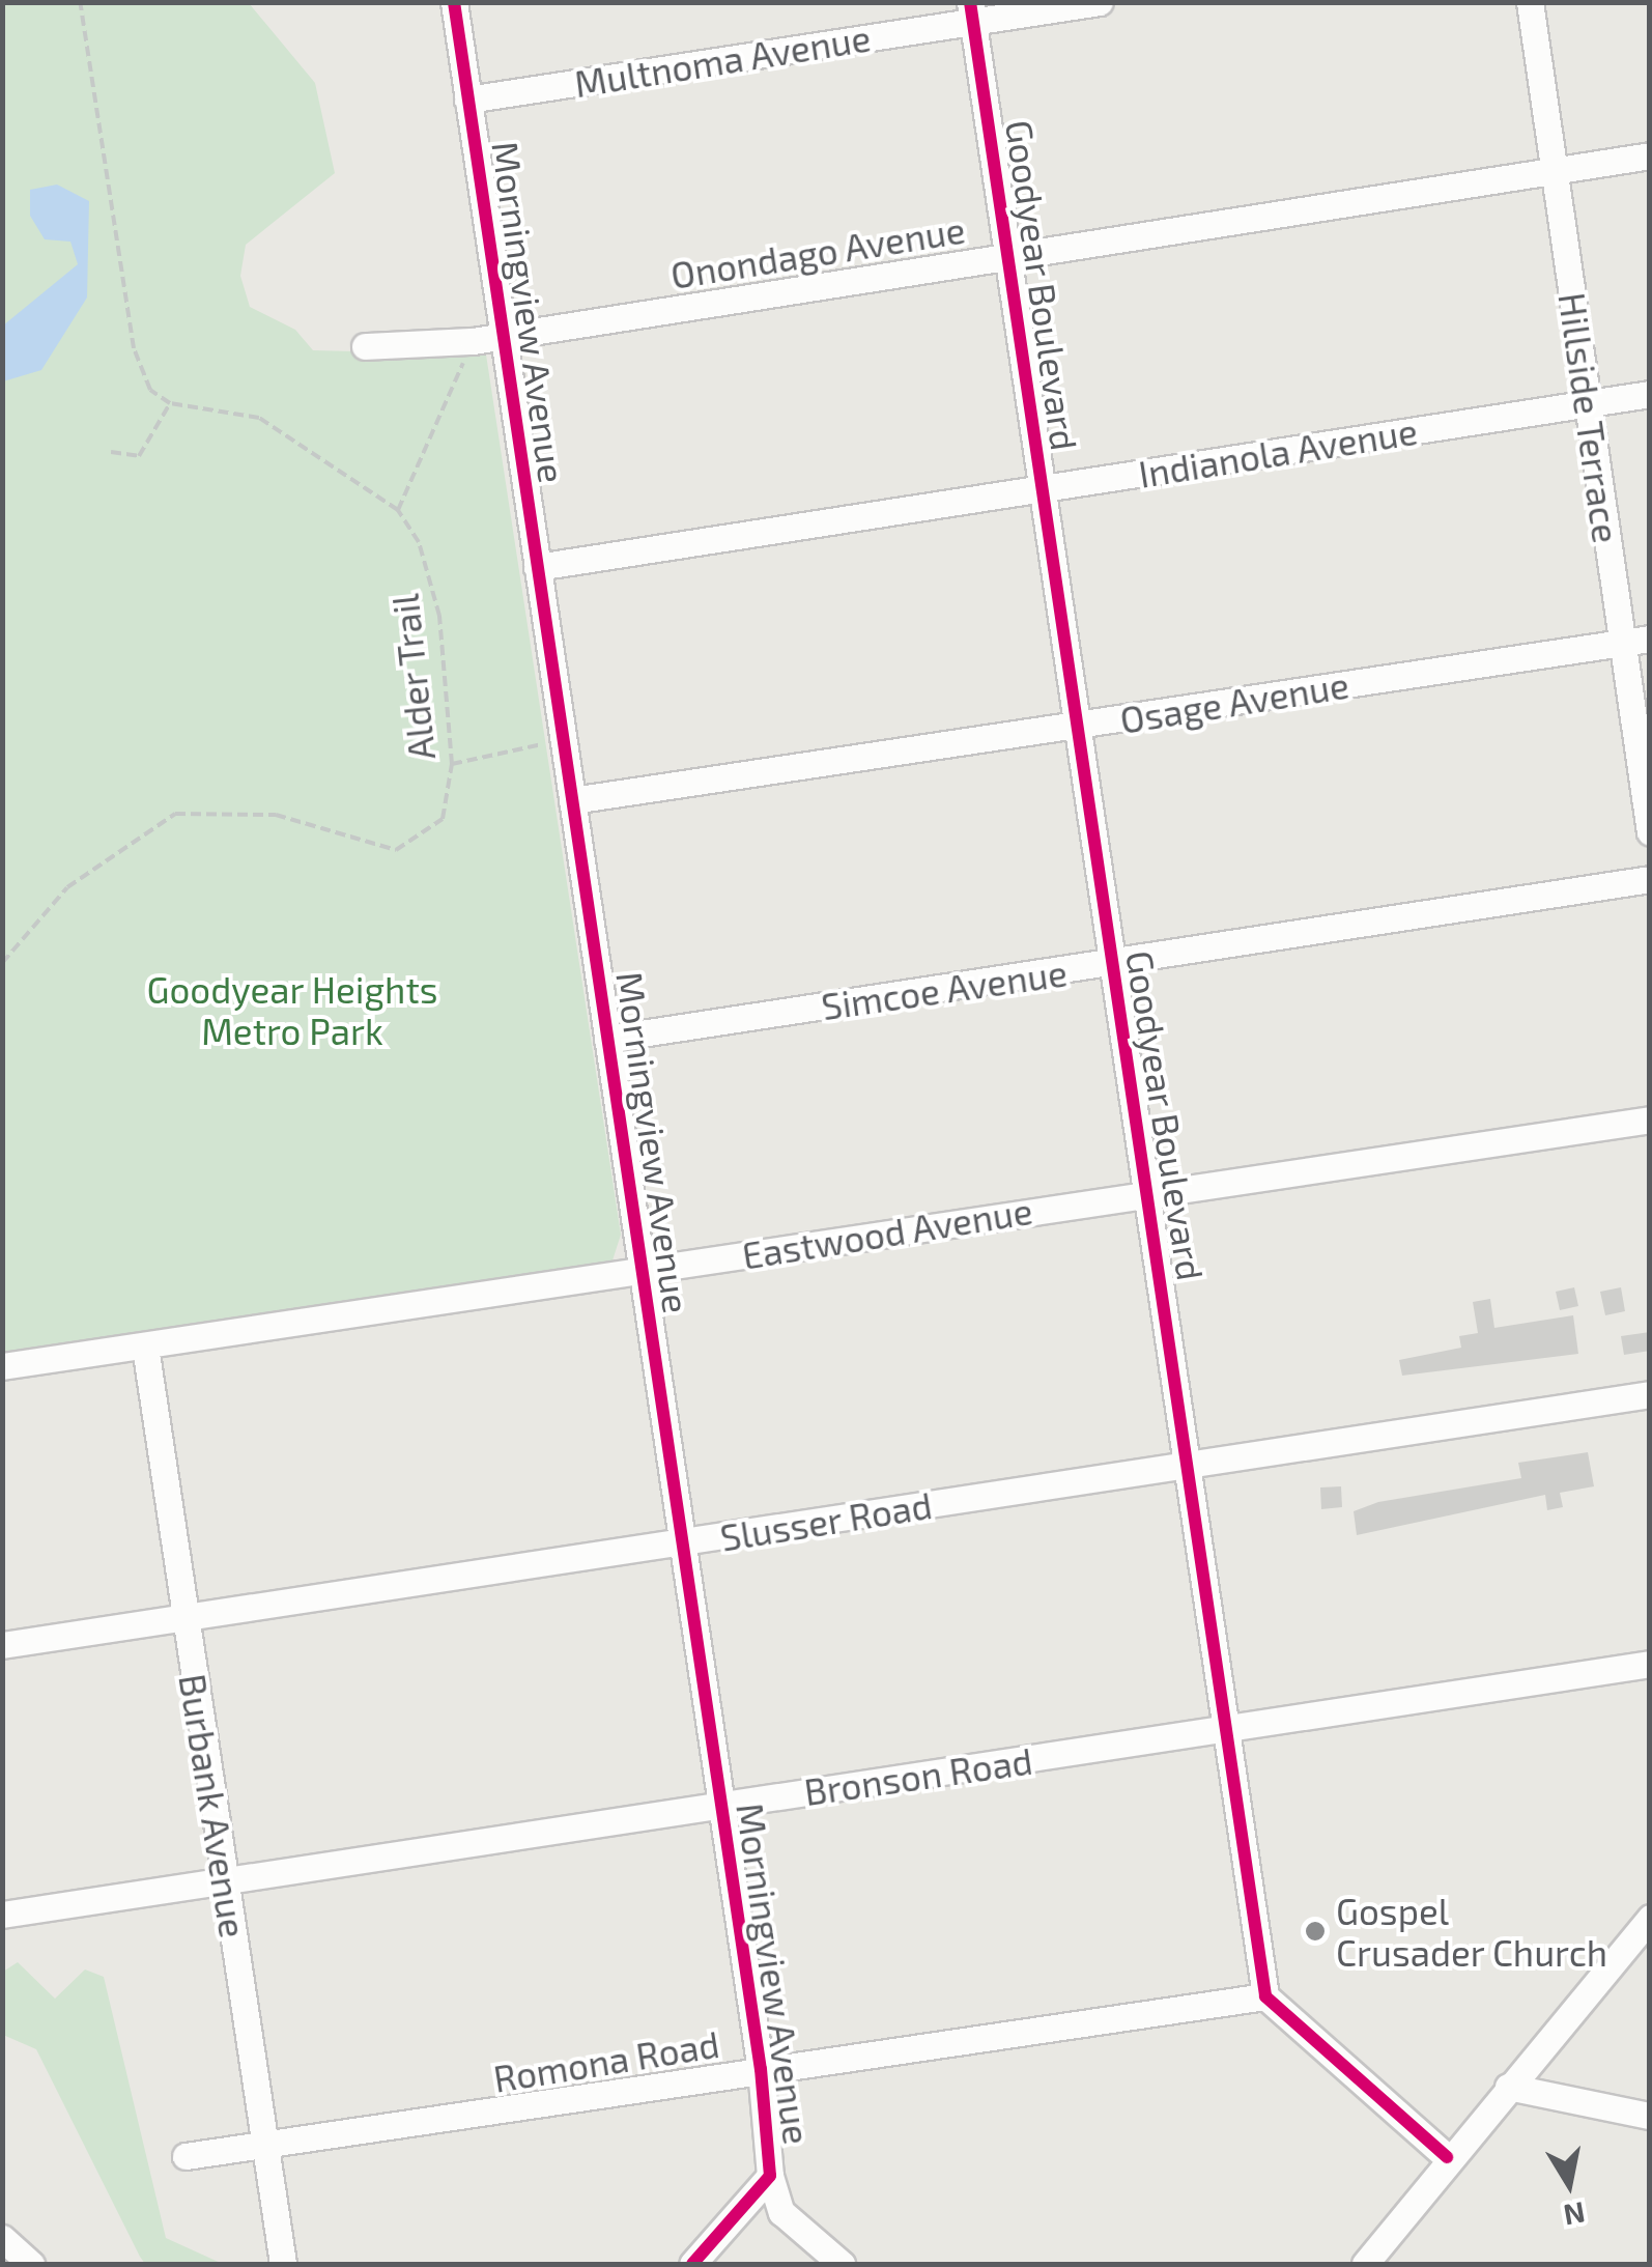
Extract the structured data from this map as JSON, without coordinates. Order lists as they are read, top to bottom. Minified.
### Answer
{"streets":{"street":["Multnoma Avenue","Onondago Avenue","Goodyear Boulevard","Morningview Avenue","Hillside Terrace","Indianola Avenue","Osage Avenue","Simcoe Avenue","Eastwood Avenue","Slusser Road","Bronson Road","Burbank Avenue","Romona Road"],"path":["Alder Trail"]},"crossings":[["Multnoma Avenue","Goodyear Boulevard"],["Multnoma Avenue","Morningview Avenue"],["Onondago Avenue","Goodyear Boulevard"],["Onondago Avenue","Morningview Avenue"],["Onondago Avenue","Hillside Terrace"],["Goodyear Boulevard","Indianola Avenue"],["Goodyear Boulevard","Osage Avenue"],["Goodyear Boulevard","Simcoe Avenue"],["Goodyear Boulevard","Eastwood Avenue"],["Goodyear Boulevard","Slusser Road"],["Goodyear Boulevard","Bronson Road"],["Goodyear Boulevard","Romona Road"],["Morningview Avenue","Indianola Avenue"],["Morningview Avenue","Osage Avenue"],["Morningview Avenue","Simcoe Avenue"],["Morningview Avenue","Eastwood Avenue"],["Morningview Avenue","Slusser Road"],["Morningview Avenue","Bronson Road"],["Morningview Avenue","Romona Road"],["Hillside Terrace","Indianola Avenue"],["Hillside Terrace","Osage Avenue"],["Eastwood Avenue","Burbank Avenue"],["Slusser Road","Burbank Avenue"],["Bronson Road","Burbank Avenue"],["Burbank Avenue","Romona Road"]],"parks":["Goodyear Heights Metro Park"],"places":["Gospel Crusader Church"],"north":"bottom"}
